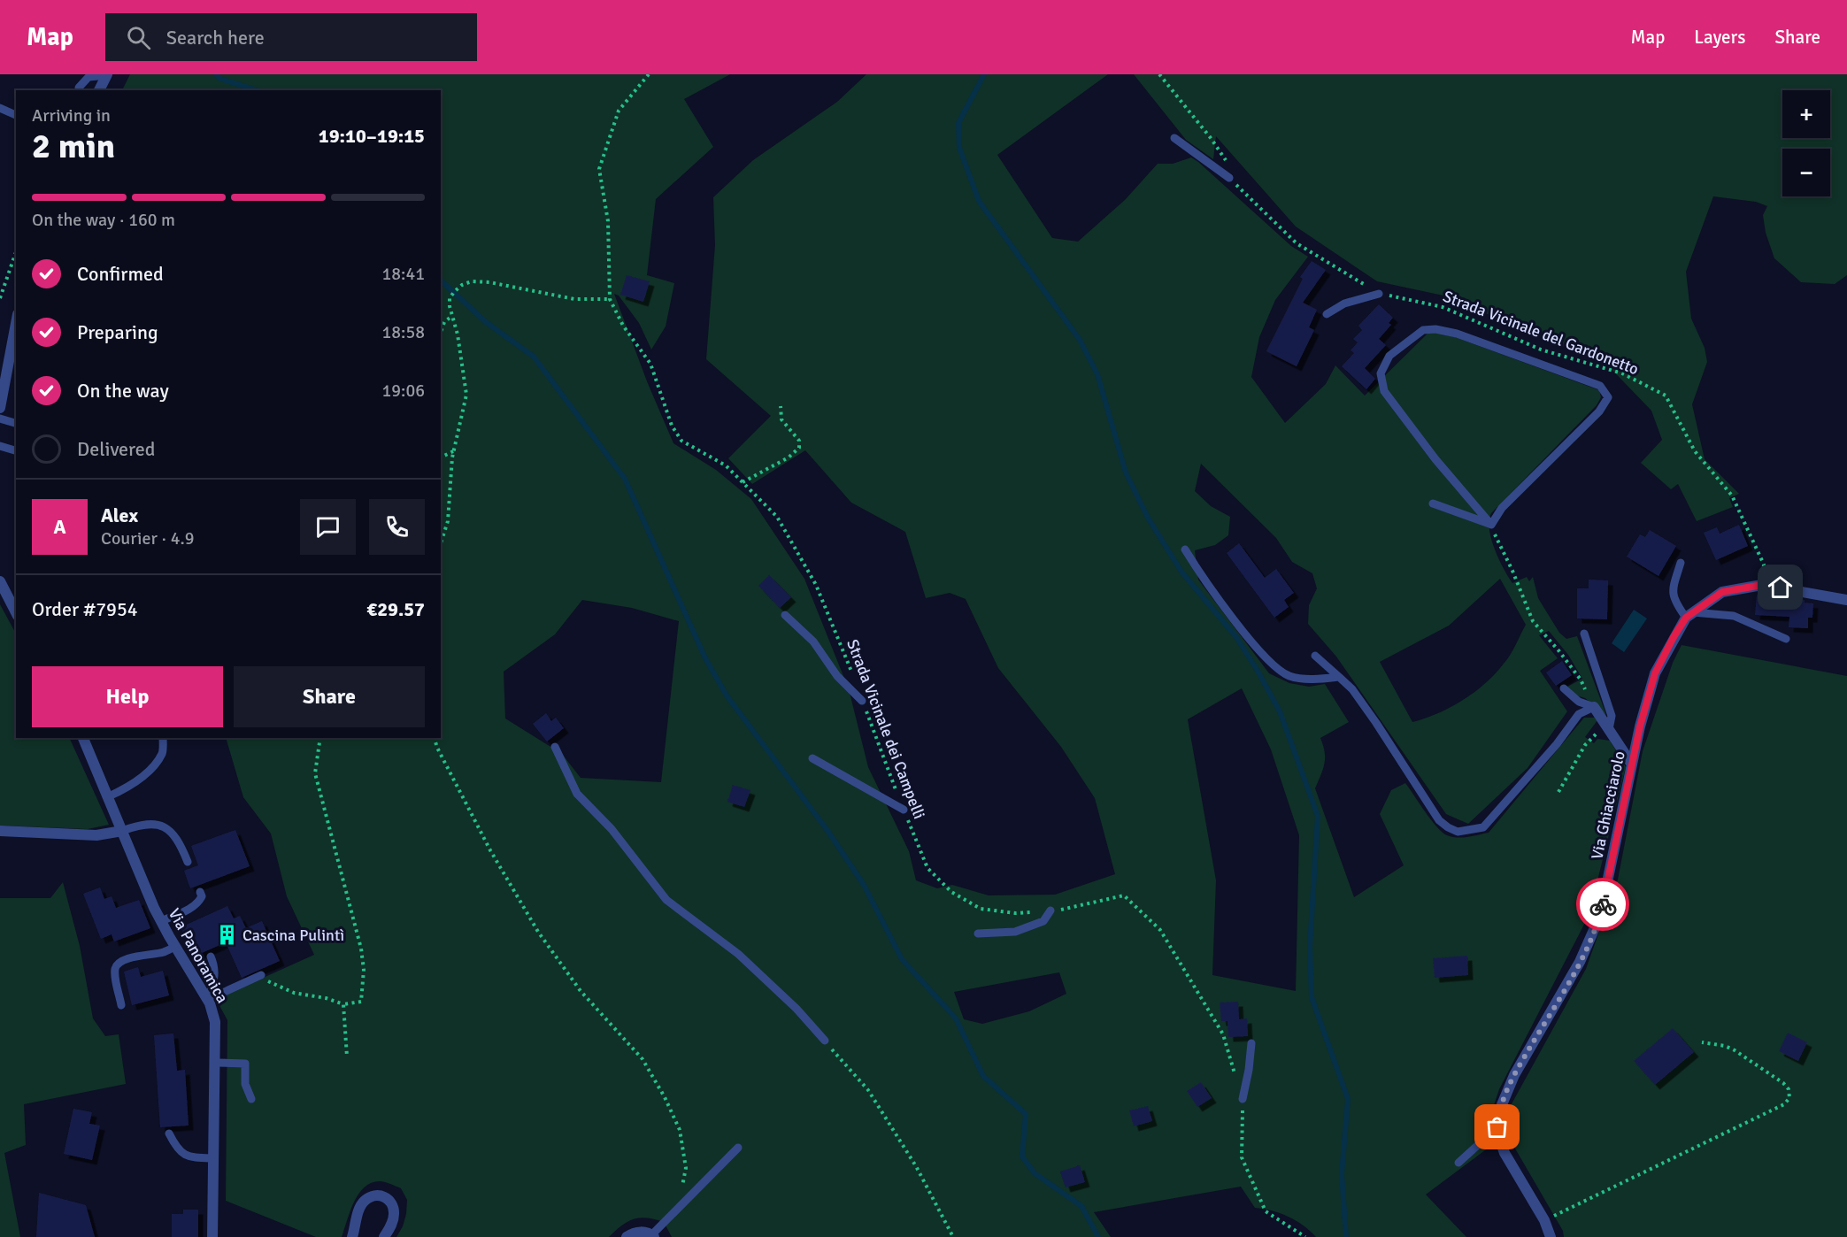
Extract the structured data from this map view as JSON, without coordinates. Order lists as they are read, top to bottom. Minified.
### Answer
{"streets":{"street":["Via Ghiacciarolo","Via Panoramica"],"path":["Strada Vicinale del Gardonetto","Strada Vicinale dei Campelli"]},"crossings":[["Strada Vicinale del Gardonetto","Via Ghiacciarolo"]],"places":{"building":["Cascina Pulintì"]},"page":{"header":"Map","search":"Search here","nav":["Map","Layers","Share"],"map_buttons":["+","−"],"heading":["2 min","Arriving in","19:10–19:15"],"panel":["Alex","Courier · 4.9","Order #7954","€29.57"],"bar":"On the way · 160 m","list":[["Confirmed","18:41"],["Preparing","18:58"],["On the way","19:06"],"Delivered"],"round":"A","buttons":["Help","Share"]}}
